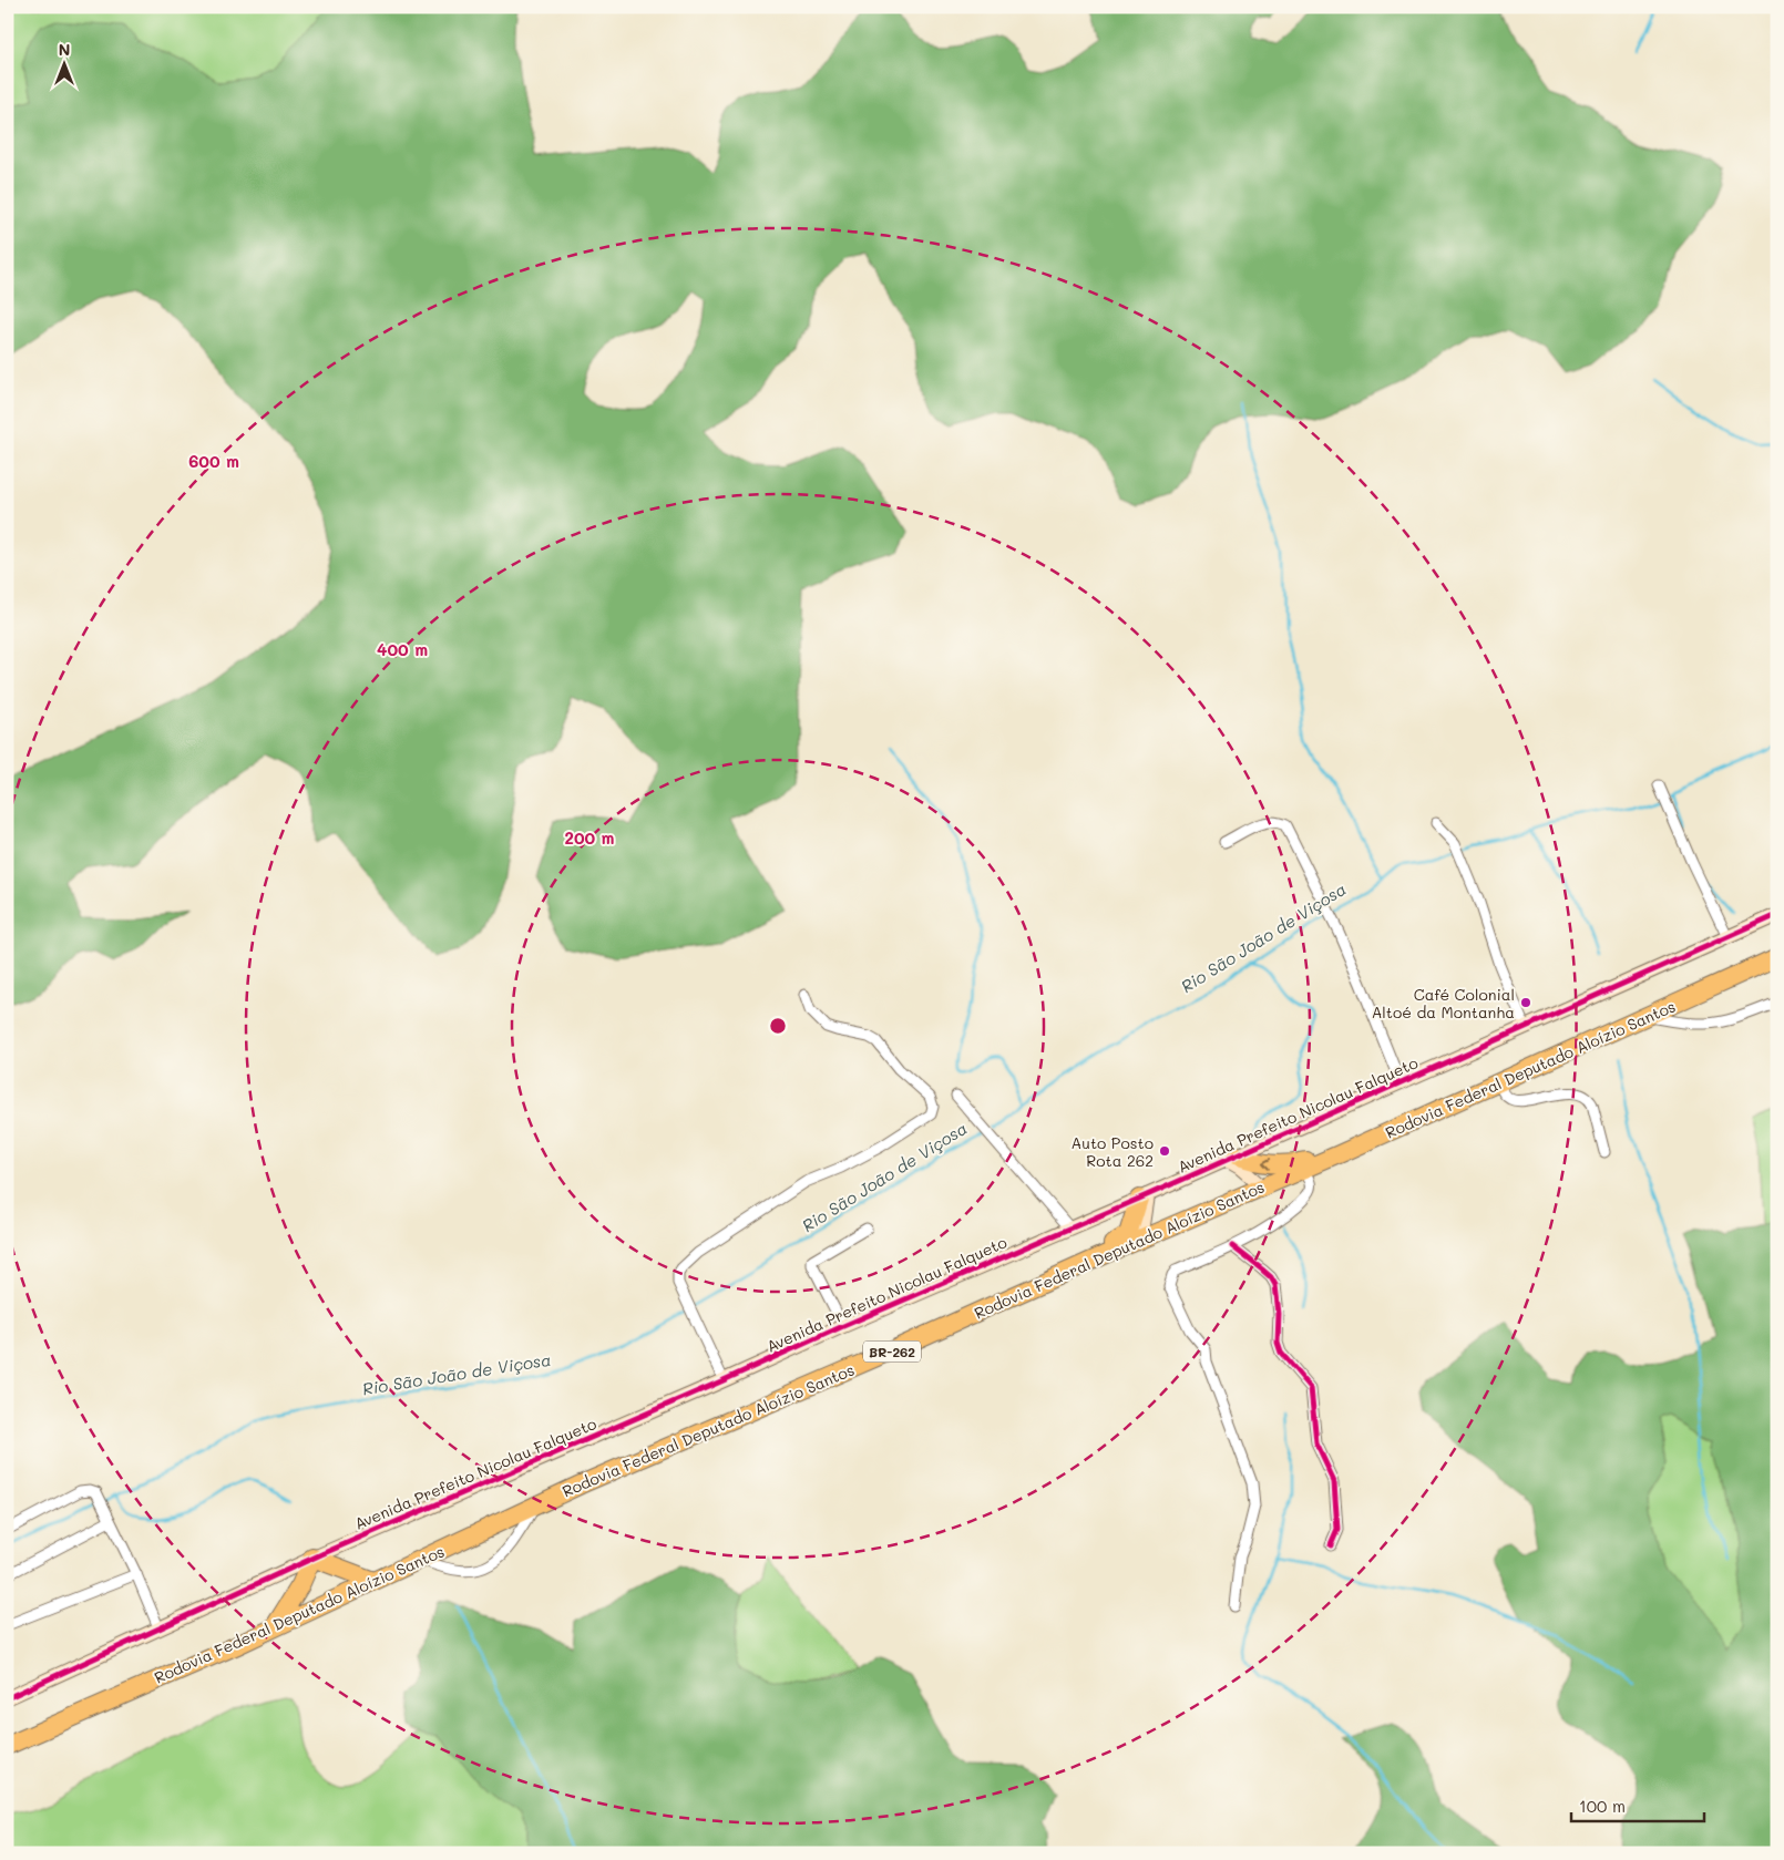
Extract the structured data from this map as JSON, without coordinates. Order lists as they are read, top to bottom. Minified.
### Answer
{"streets":{"highway":["Rodovia Federal Deputado Aloízio Santos","BR-262"],"street":["Avenida Prefeito Nicolau Falqueto"]},"water":["Rio São João de Viçosa"],"places":["Café Colonial Altoé da Montanha","Auto Posto Rota 262"],"scale_bar":"100 m","north":"top","rings":["600 m","400 m","200 m"]}
